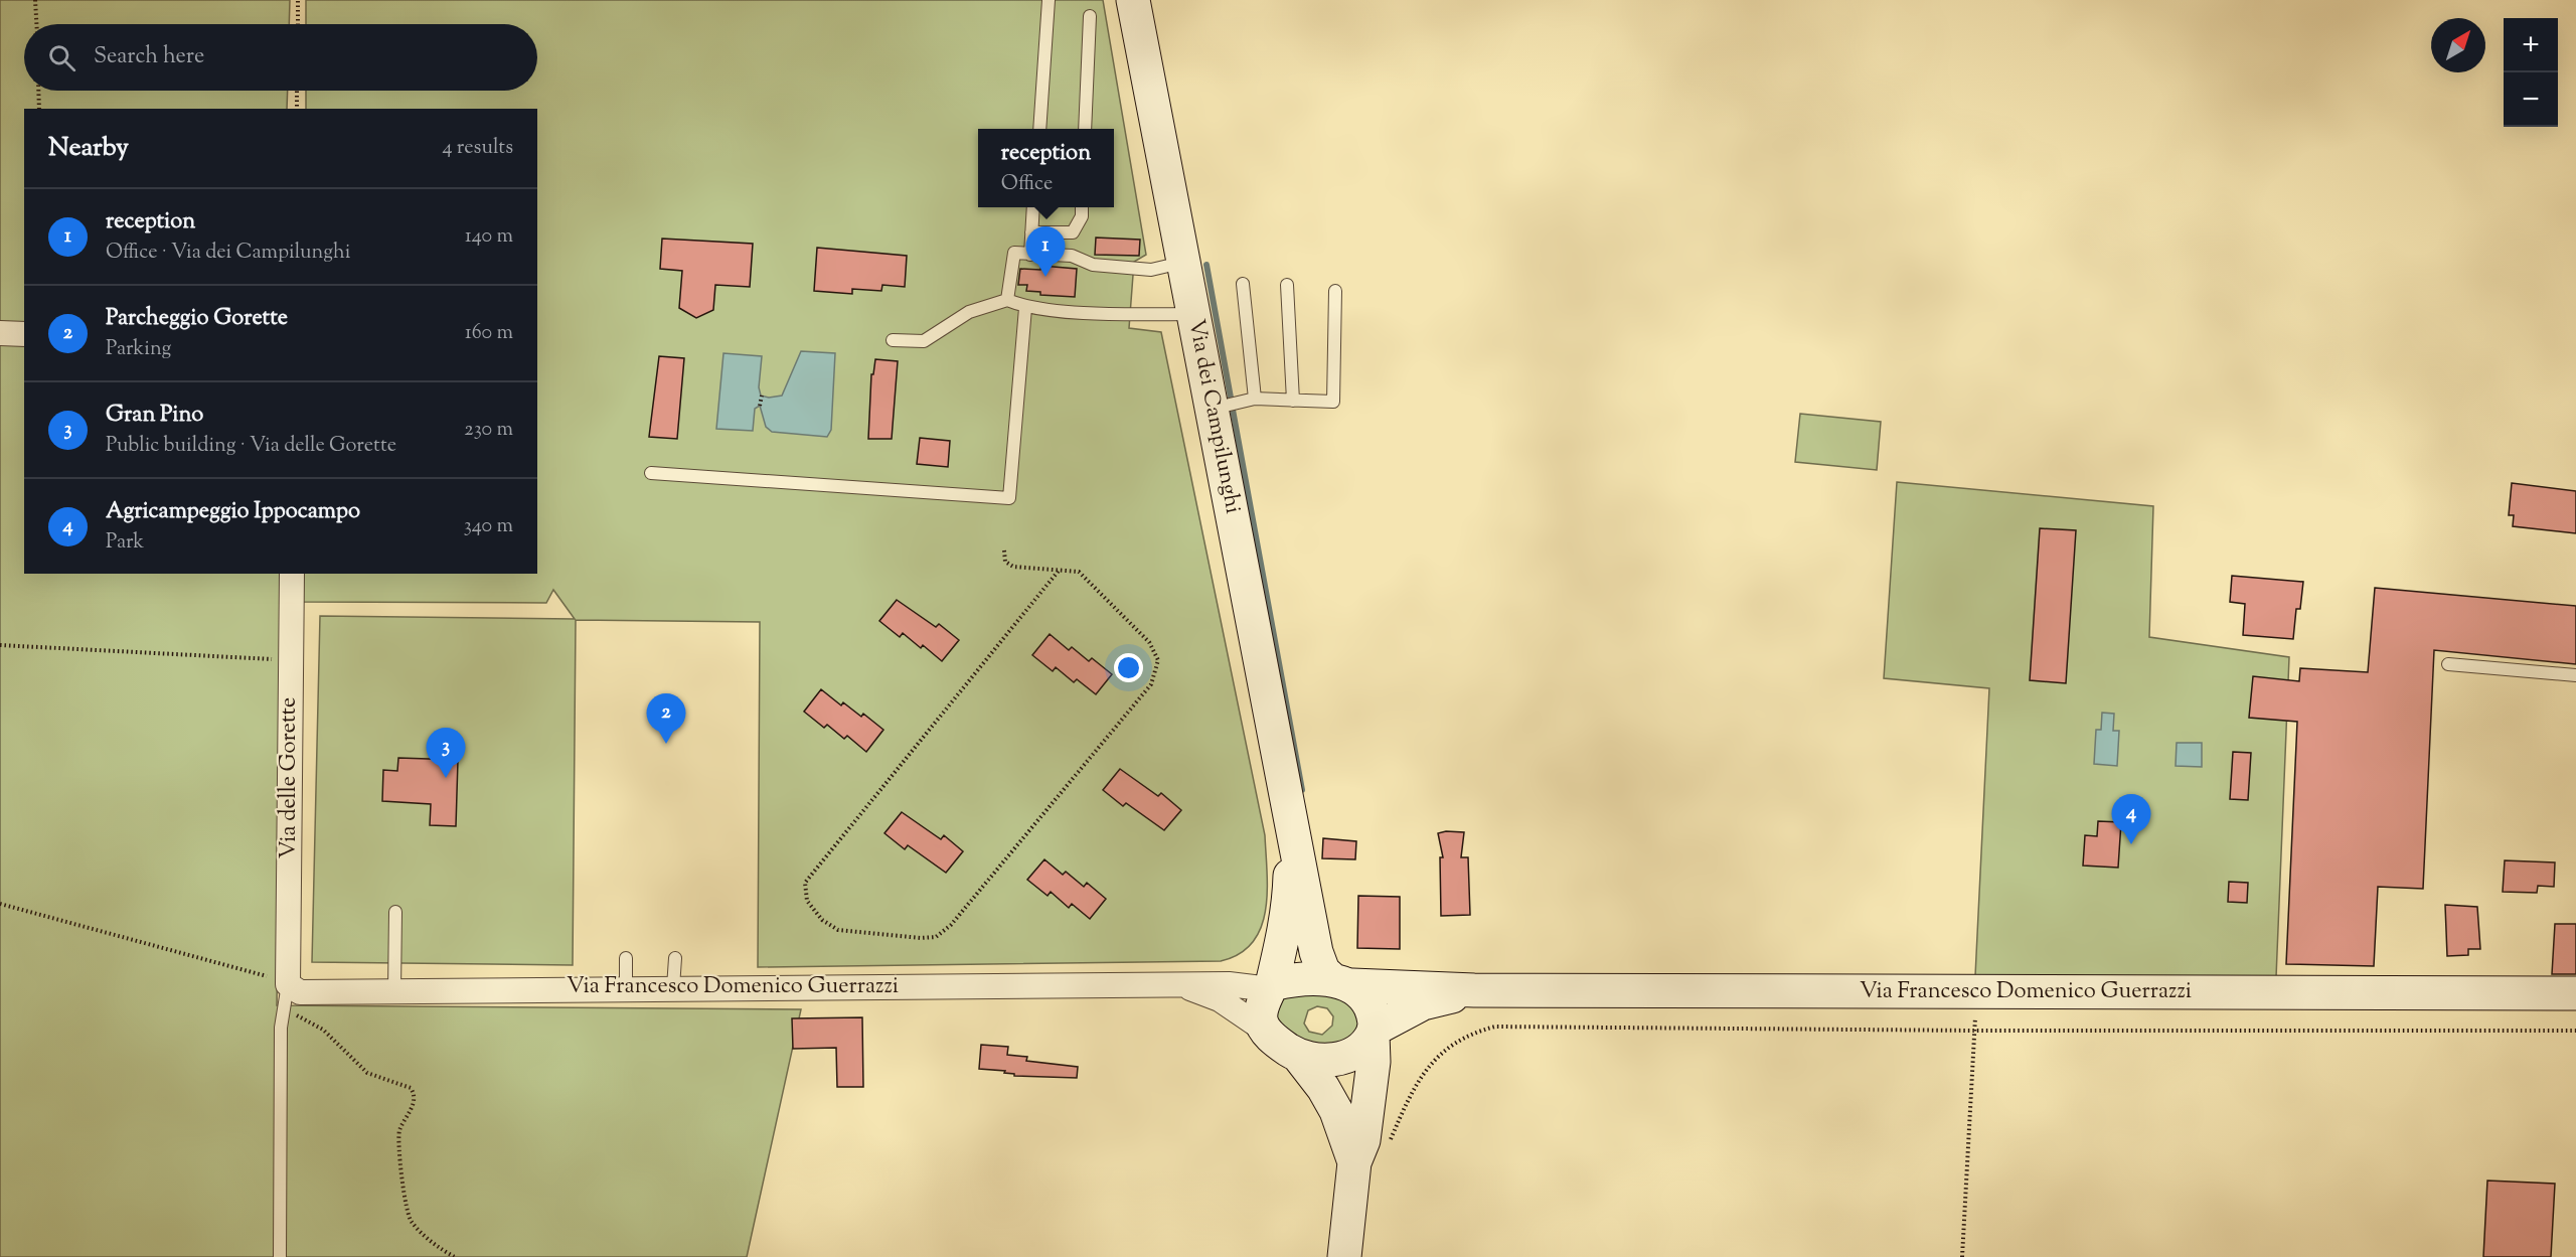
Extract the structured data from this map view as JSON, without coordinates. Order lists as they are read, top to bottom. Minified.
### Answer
{"streets":{"street":["Via dei Campilunghi","Via delle Gorette","Via Francesco Domenico Guerrazzi"]},"crossings":[["Via dei Campilunghi","Via Francesco Domenico Guerrazzi"],["Via delle Gorette","Via Francesco Domenico Guerrazzi"]],"north":"top right","page":{"map_buttons":["+","−"],"search":"Search here","heading":["Nearby","4 results"],"popup":["reception","Office"],"list":[{"mark":"1","name":"reception","note":"Office · Via dei Campilunghi","value":"140 m"},{"mark":"2","name":"Parcheggio Gorette","note":"Parking","value":"160 m"},{"mark":"3","name":"Gran Pino","note":"Public building · Via delle Gorette","value":"230 m"},{"mark":"4","name":"Agricampeggio Ippocampo","note":"Park","value":"340 m"}],"pins":["1","2","3","4"]}}
